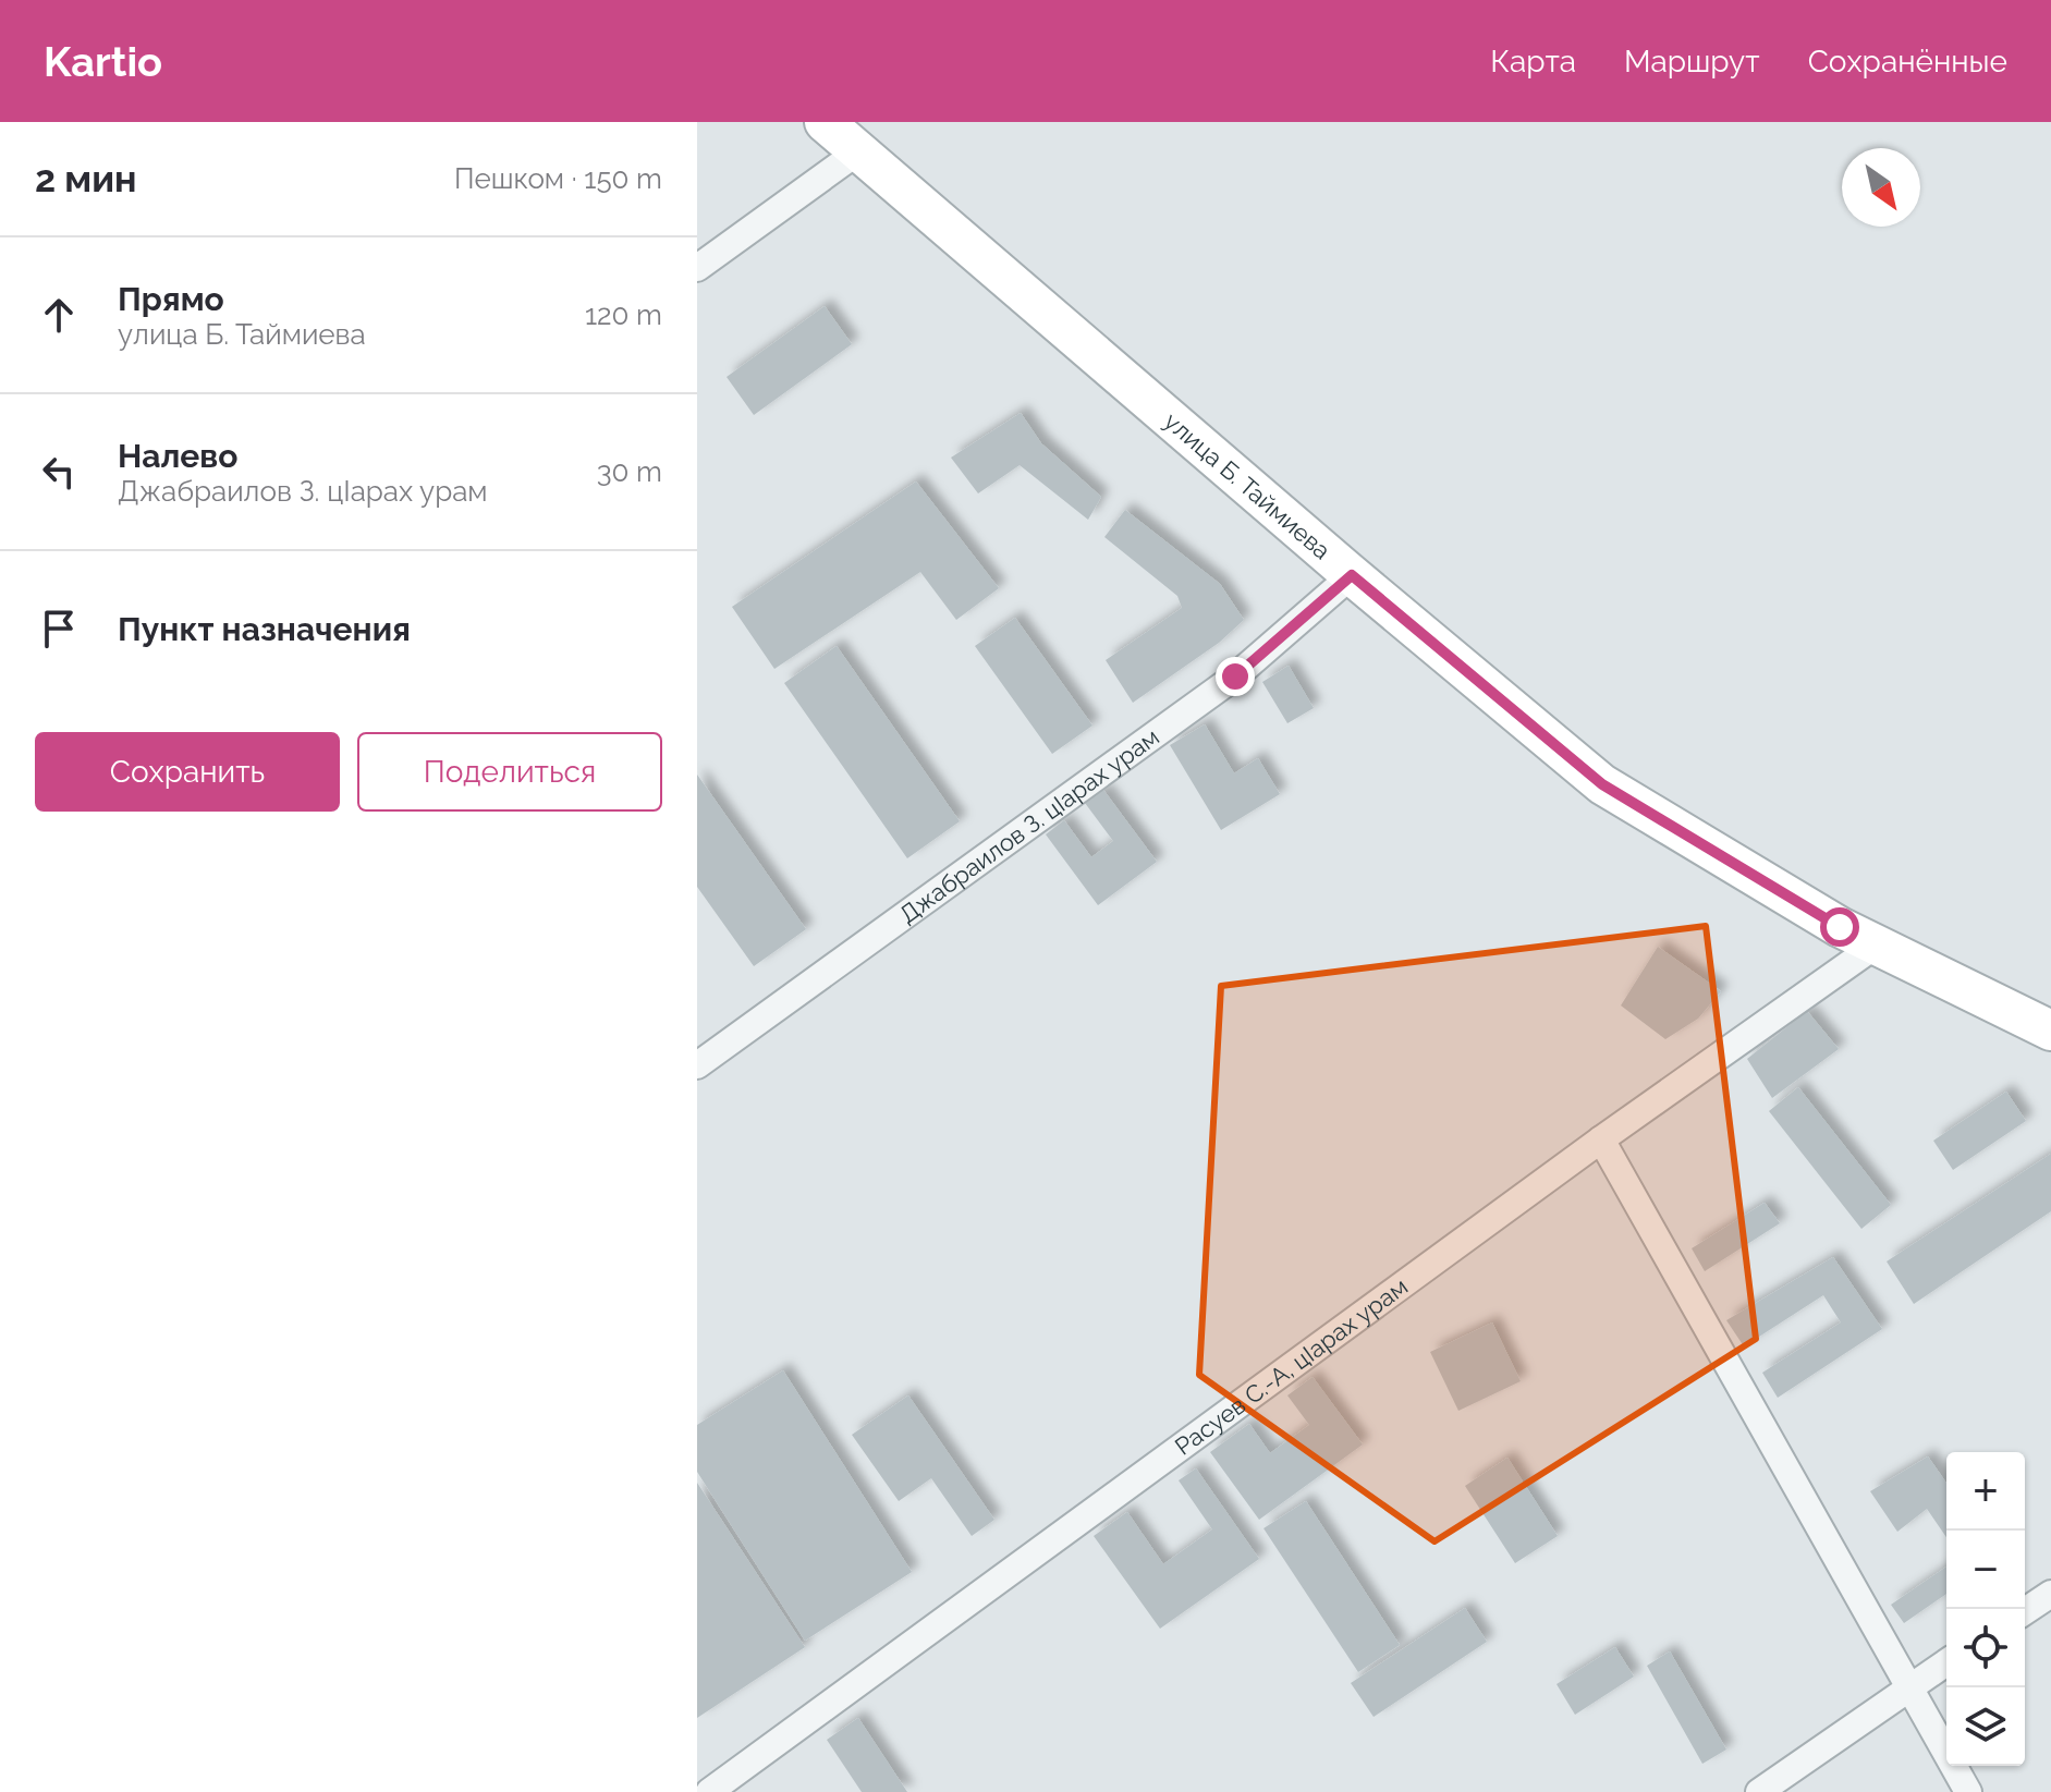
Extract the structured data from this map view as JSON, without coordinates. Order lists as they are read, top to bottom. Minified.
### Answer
{"streets":{"main road":["улица Б. Таймиева"],"street":["Джабраилов З. цIарах урам","Расуев С.-А, цIарах урам"]},"crossings":[["улица Б. Таймиева","Джабраилов З. цIарах урам"],["улица Б. Таймиева","Расуев С.-А, цIарах урам"]],"north":"bottom right","page":{"header":"Kartio","nav":["Карта","Маршрут","Сохранённые"],"heading":["2 мин","Пешком · 150 m"],"list":[["Прямо","улица Б. Таймиева","120 m"],["Налево","Джабраилов З. цIарах урам","30 m"],"Пункт назначения"],"buttons":["Сохранить","Поделиться"],"map_buttons":["+","−"]}}
